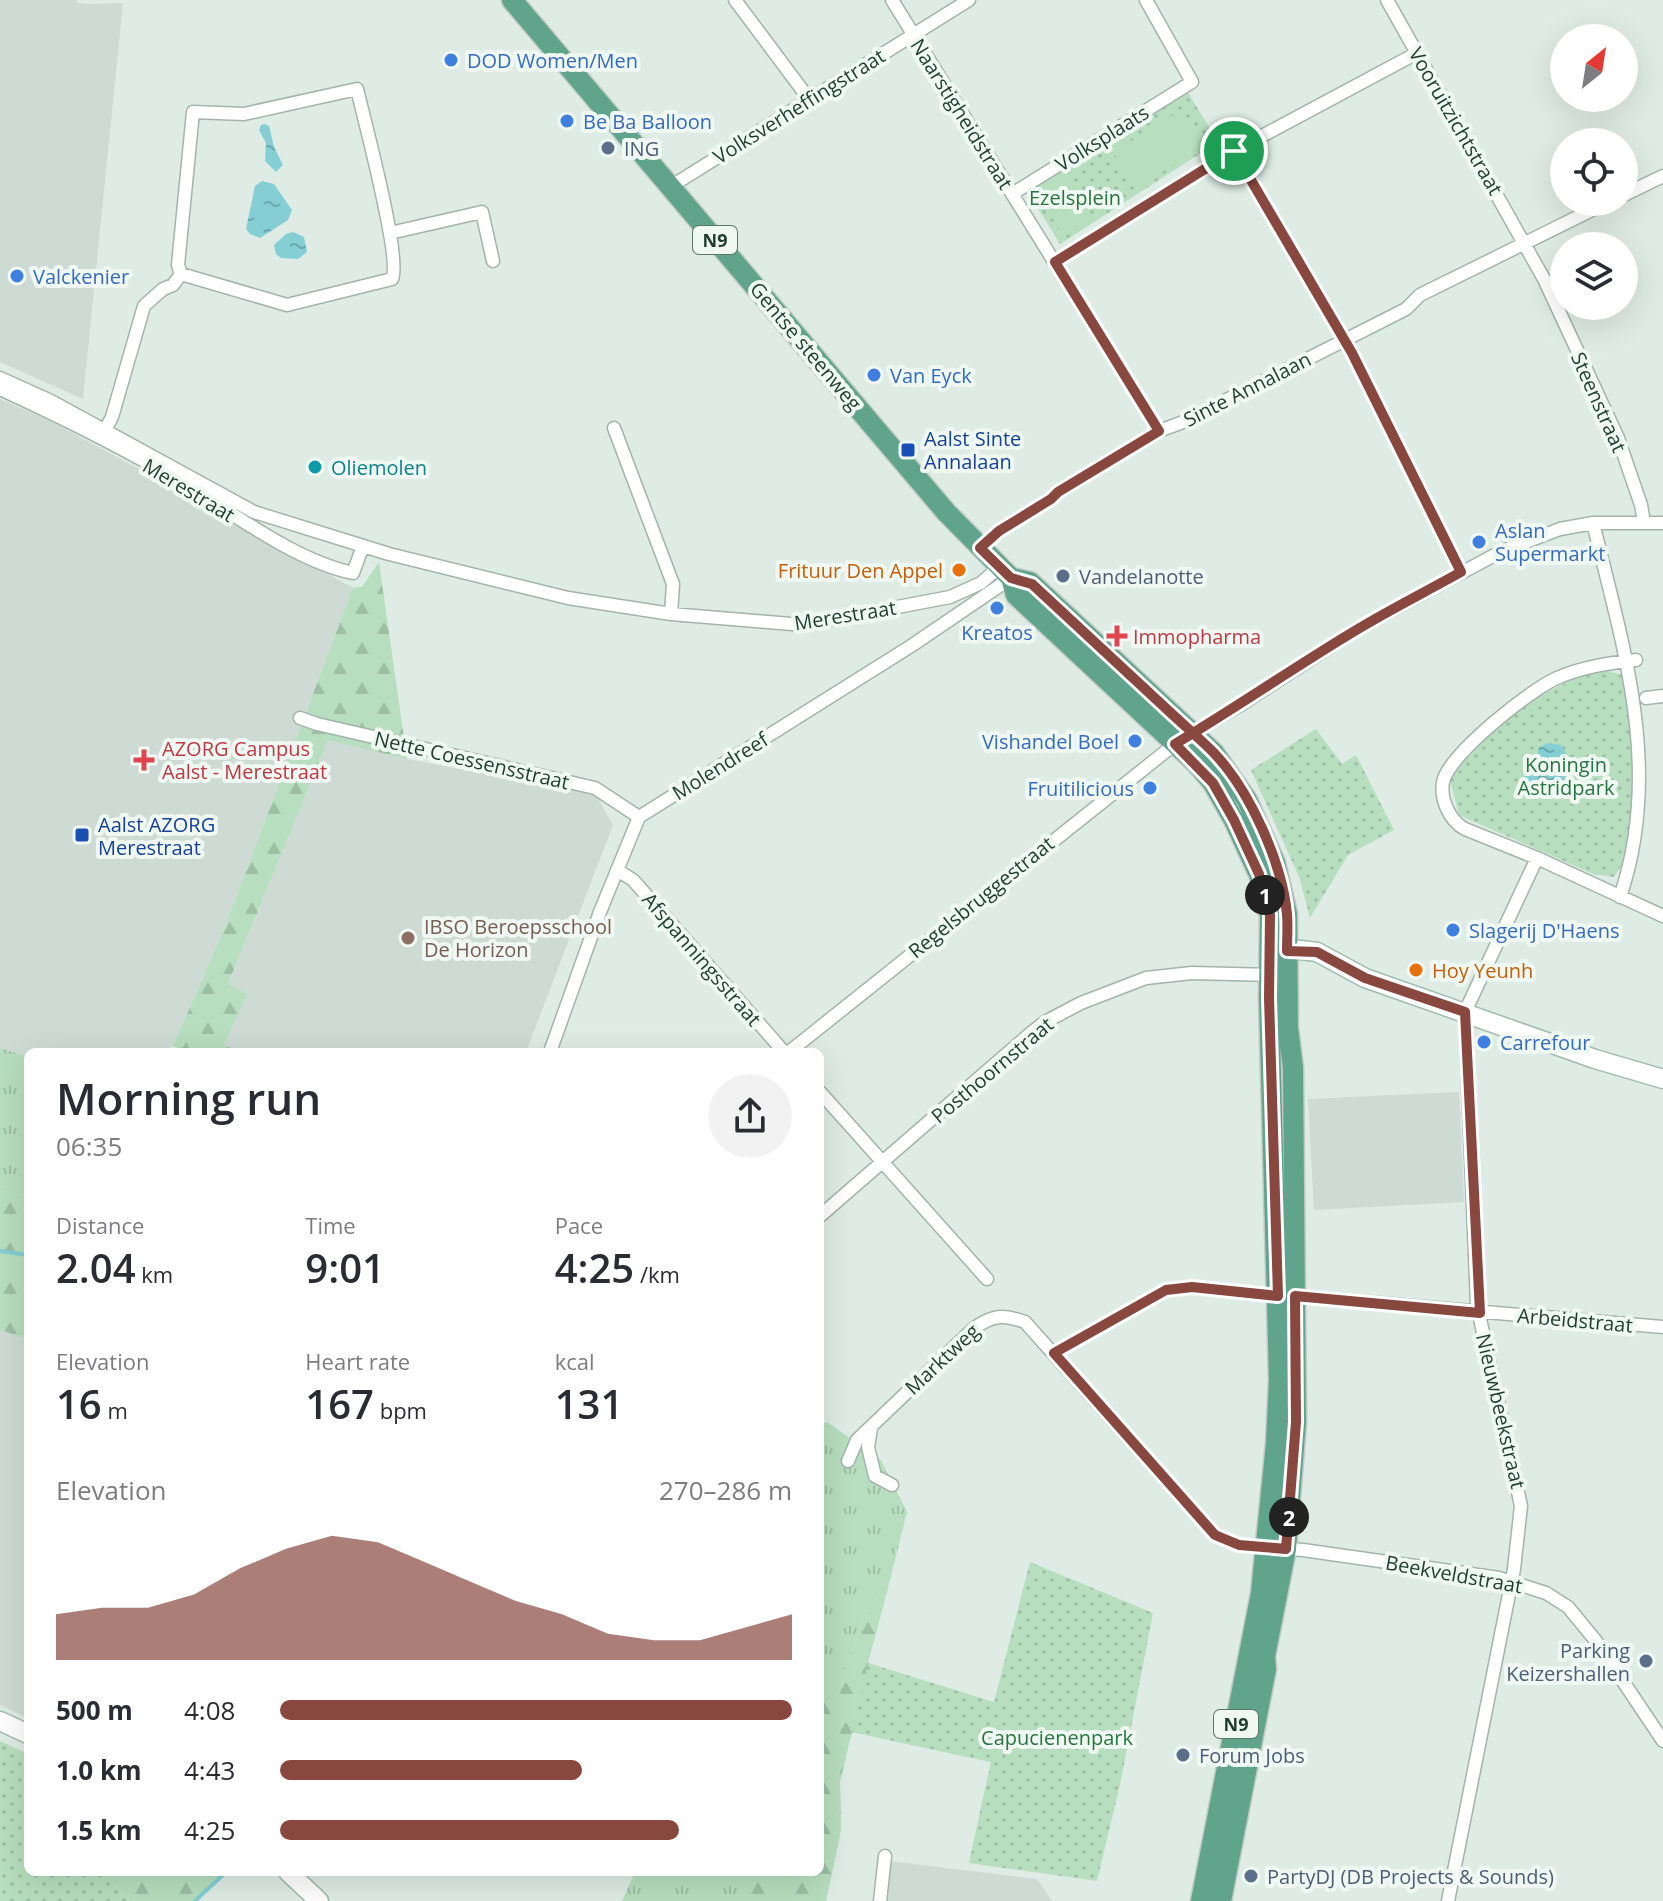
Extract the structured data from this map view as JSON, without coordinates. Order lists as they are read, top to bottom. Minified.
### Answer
{"streets":{"main road":["N9","Gentse steenweg"],"street":["Volksverheffingstraat","Naarstigheidstraat","Vooruitzichtstraat","Volksplaats","Sinte Annalaan","Steenstraat","Merestraat","Nette Coessensstraat","Molendreef","Regelsbruggestraat","Afspanningsstraat","Posthoornstraat","Arbeidstraat","Marktweg","Nieuwbeekstraat","Beekveldstraat"]},"crossings":[["Volksverheffingstraat","Naarstigheidstraat"],["Volksverheffingstraat","Gentse steenweg"],["Naarstigheidstraat","Volksplaats"],["Naarstigheidstraat","Sinte Annalaan"],["Vooruitzichtstraat","Sinte Annalaan"],["Vooruitzichtstraat","Steenstraat"],["N9","Gentse steenweg"],["N9","Posthoornstraat"],["N9","Arbeidstraat"],["N9","Marktweg"],["N9","Beekveldstraat"],["Gentse steenweg","Sinte Annalaan"],["Gentse steenweg","Merestraat"],["Gentse steenweg","Molendreef"],["Gentse steenweg","Regelsbruggestraat"],["Sinte Annalaan","Steenstraat"],["Steenstraat","Regelsbruggestraat"],["Merestraat","Molendreef"],["Nette Coessensstraat","Molendreef"],["Arbeidstraat","Nieuwbeekstraat"],["Marktweg","Beekveldstraat"],["Nieuwbeekstraat","Beekveldstraat"]],"parks":["Ezelsplein","Koningin Astridpark","Capucienenpark"],"places":{"other":["DOD Women/Men","Be Ba Balloon","ING","Valckenier","Van Eyck","Oliemolen","Aslan Supermarkt","Frituur Den Appel","Vandelanotte","Kreatos","Vishandel Boel","Fruitilicious","Slagerij D'Haens","IBSO Beroepsschool De Horizon","Hoy Yeunh","Carrefour","Parking Keizershallen","Forum Jobs","PartyDJ (DB Projects & Sounds)"],"transit":["Aalst Sinte Annalaan","Aalst AZORG Merestraat"],"health":["Immopharma","AZORG Campus Aalst - Merestraat"]},"north":"top right","page":{"pins":["1","2"],"heading":["Morning run","06:35"],"stats":[["Distance","2.04 km"],["Time","9:01"],["Pace","4:25 /km"],["Elevation","16 m"],["Heart rate","167 bpm"],["kcal","131"]],"chart":["Elevation","270–286 m"],"list":[{"name":"500 m","note":"4:08"},{"name":"1.0 km","note":"4:43"},{"name":"1.5 km","note":"4:25"}]}}
